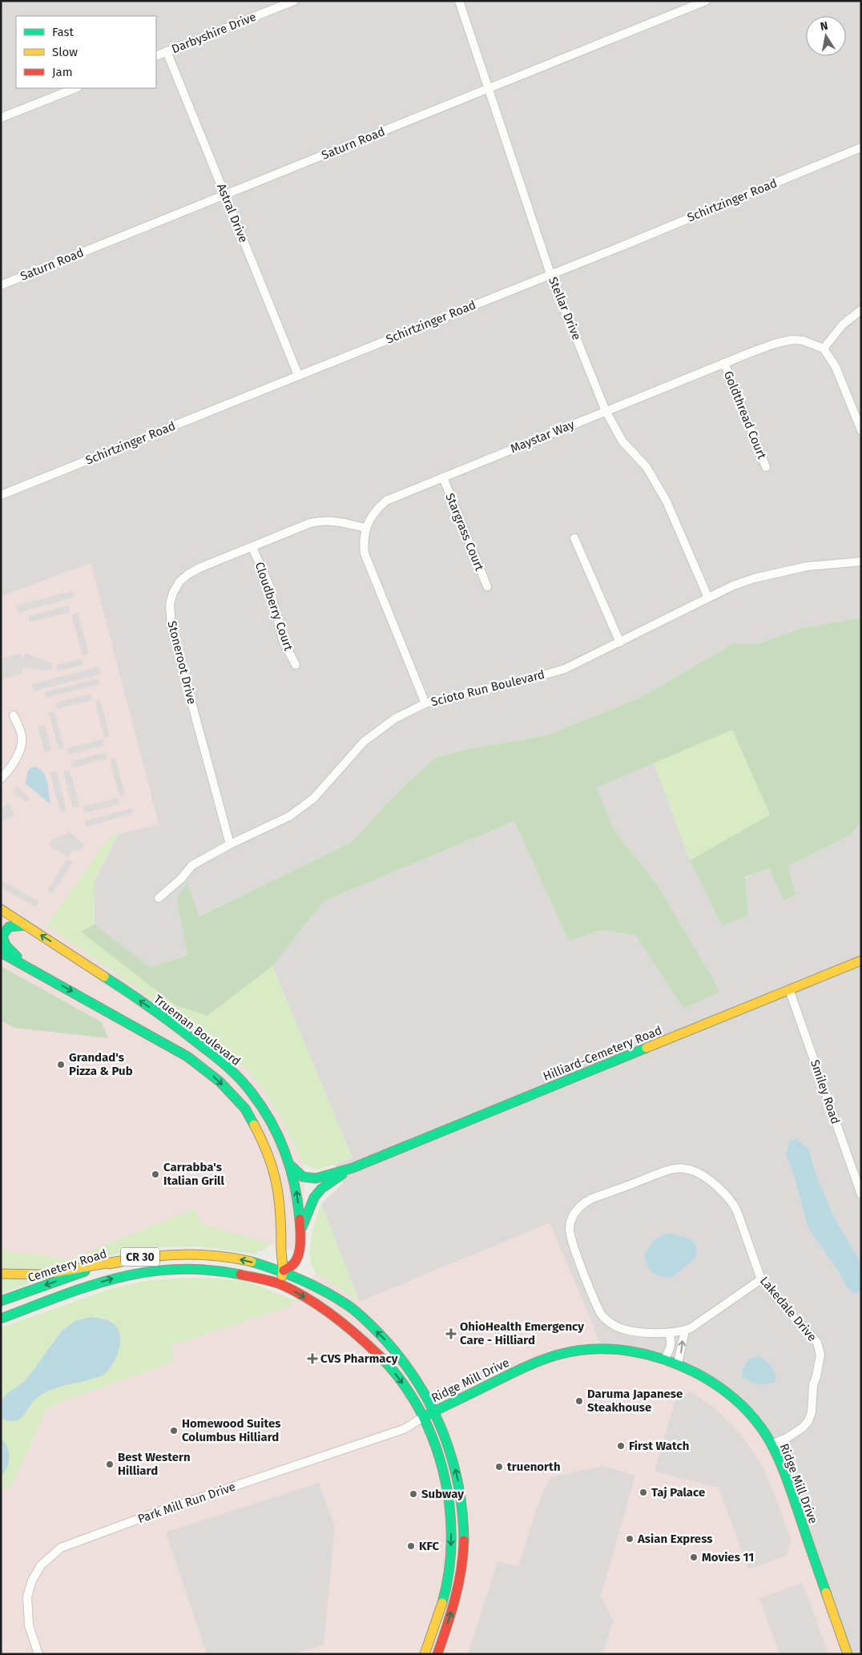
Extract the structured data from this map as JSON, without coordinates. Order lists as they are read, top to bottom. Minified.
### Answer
{"streets":{"main road":["Trueman Boulevard","Hilliard-Cemetery Road","CR 30","Cemetery Road","Ridge Mill Drive"],"street":["Darbyshire Drive","Saturn Road","Schirtzinger Road","Astral Drive","Stellar Drive","Goldthread Court","Maystar Way","Stargrass Court","Cloudberry Court","Stoneroot Drive","Scioto Run Boulevard","Smiley Road","Lakedale Drive","Park Mill Run Drive"]},"crossings":[["Darbyshire Drive","Astral Drive"],["Saturn Road","Astral Drive"],["Saturn Road","Stellar Drive"],["Schirtzinger Road","Astral Drive"],["Schirtzinger Road","Stellar Drive"],["Stellar Drive","Maystar Way"],["Stellar Drive","Scioto Run Boulevard"],["Goldthread Court","Maystar Way"],["Maystar Way","Stargrass Court"],["Maystar Way","Stoneroot Drive"],["Cloudberry Court","Stoneroot Drive"],["Stoneroot Drive","Scioto Run Boulevard"],["Trueman Boulevard","Hilliard-Cemetery Road"],["Trueman Boulevard","CR 30"],["Trueman Boulevard","Cemetery Road"],["Hilliard-Cemetery Road","Smiley Road"],["Cemetery Road","Ridge Mill Drive"],["Lakedale Drive","Ridge Mill Drive"],["Ridge Mill Drive","Park Mill Run Drive"]],"places":{"other":["Grandad's Pizza & Pub","Carrabba's Italian Grill","Daruma Japanese Steakhouse","Homewood Suites Columbus Hilliard","First Watch","Best Western Hilliard","truenorth","Taj Palace","Subway","Asian Express","KFC","Movies 11"],"health":["OhioHealth Emergency Care - Hilliard","CVS Pharmacy"]},"legend":["Fast","Slow","Jam"],"north":"top"}
